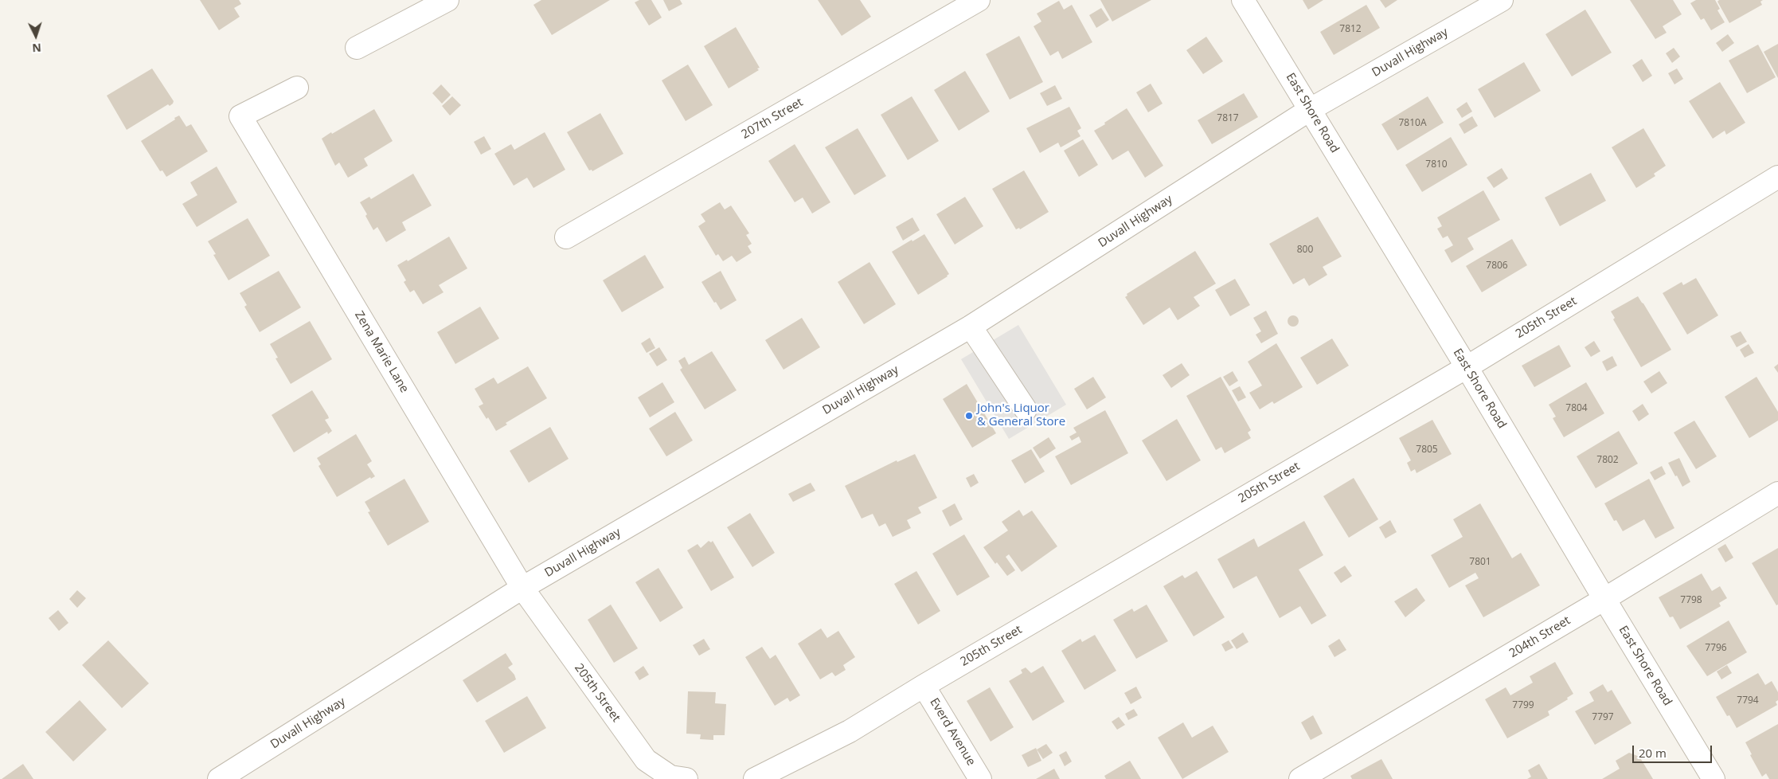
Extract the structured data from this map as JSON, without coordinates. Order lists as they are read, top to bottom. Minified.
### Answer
{"streets":{"street":["Duvall Highway","East Shore Road","207th Street","205th Street","Zena Marie Lane","204th Street","Everd Avenue"]},"crossings":[["Duvall Highway","East Shore Road"],["Duvall Highway","205th Street"],["Duvall Highway","Zena Marie Lane"],["East Shore Road","205th Street"],["East Shore Road","204th Street"],["205th Street","Zena Marie Lane"],["205th Street","Everd Avenue"]],"places":["John's Liquor & General Store"],"house_numbers":["7812","7817","7810A","7810","800","7806","7804","7805","7802","7801","7798","7796","7794","7799","7797"],"scale_bar":"20 m","north":"bottom"}
